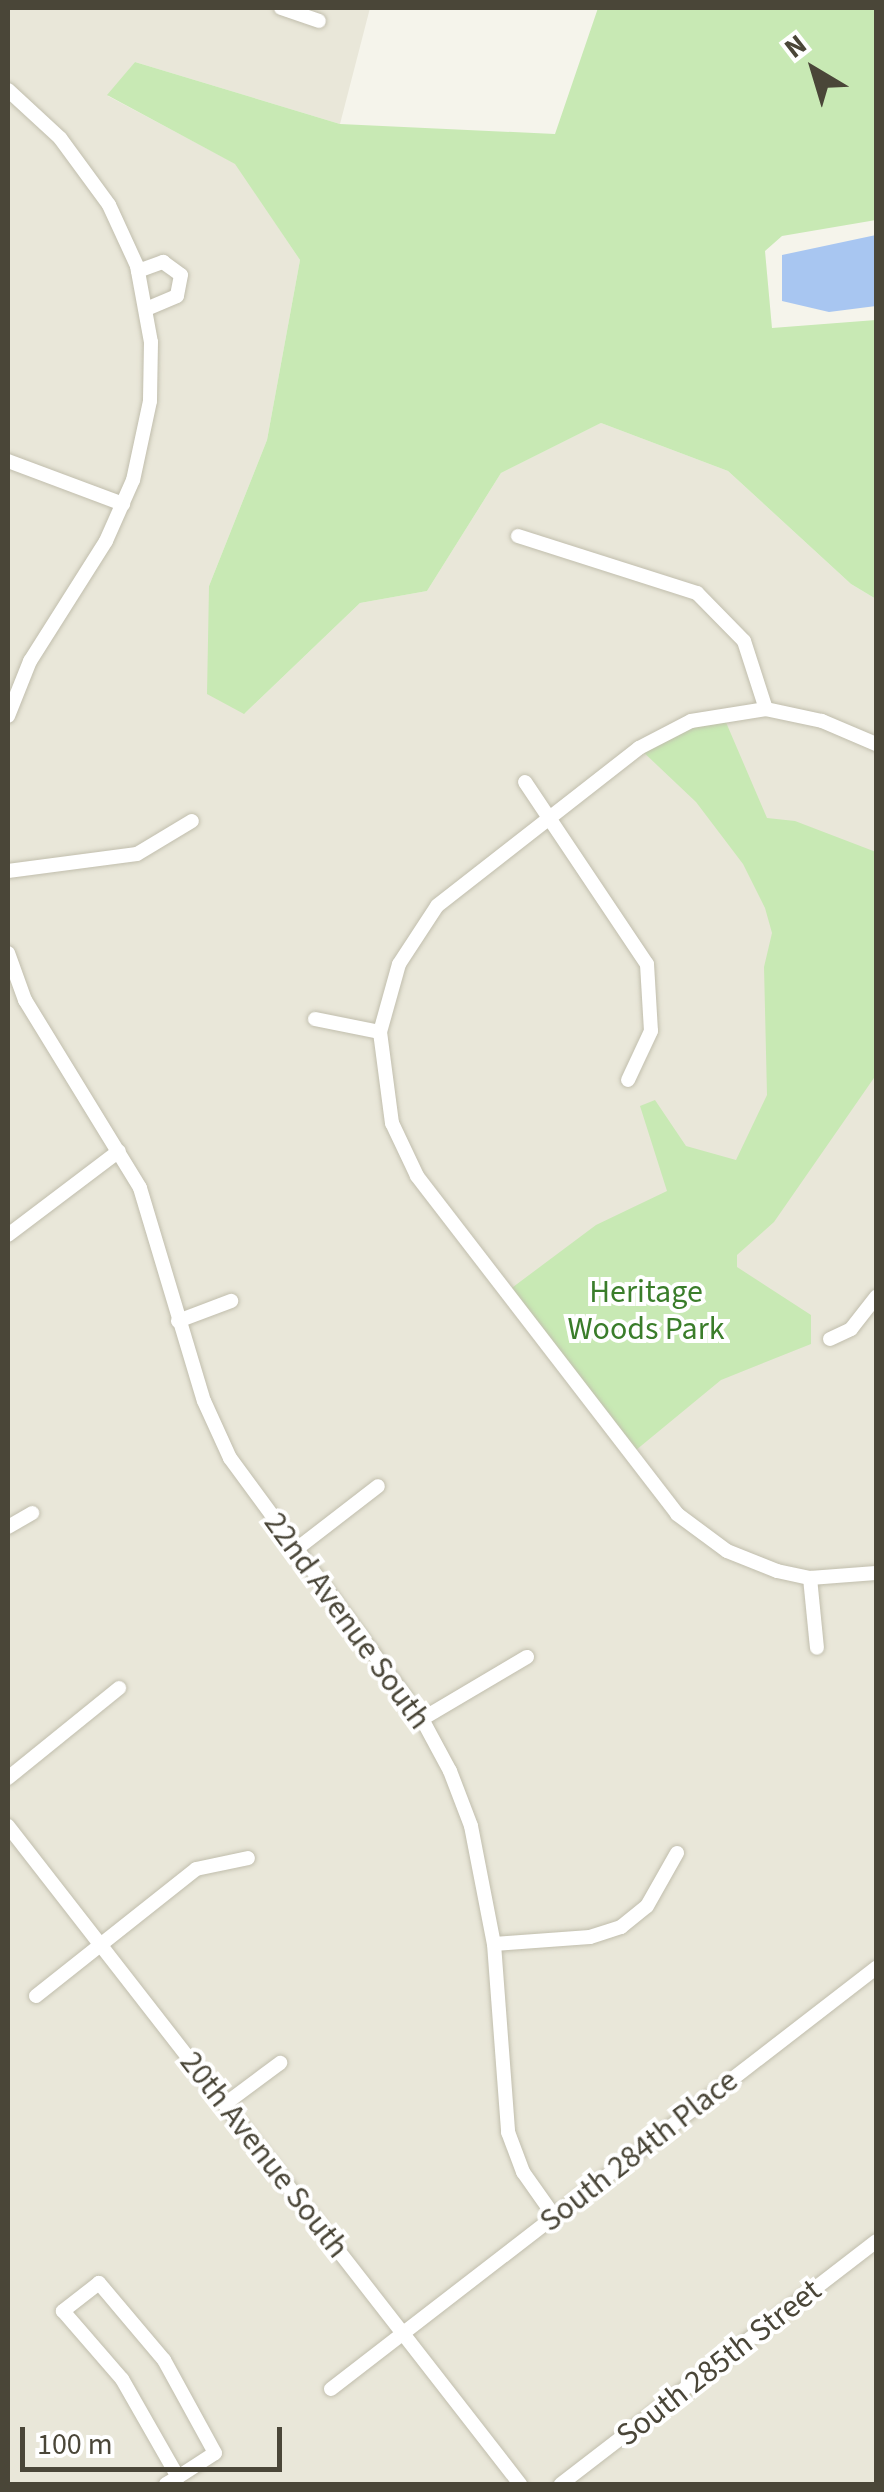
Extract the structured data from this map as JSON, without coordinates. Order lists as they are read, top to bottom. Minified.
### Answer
{"streets":{"street":["22nd Avenue South","South 284th Place","20th Avenue South","South 285th Street"]},"crossings":[["22nd Avenue South","South 284th Place"],["South 284th Place","20th Avenue South"]],"parks":["Heritage Woods Park"],"scale_bar":"100 m","north":"top left"}
